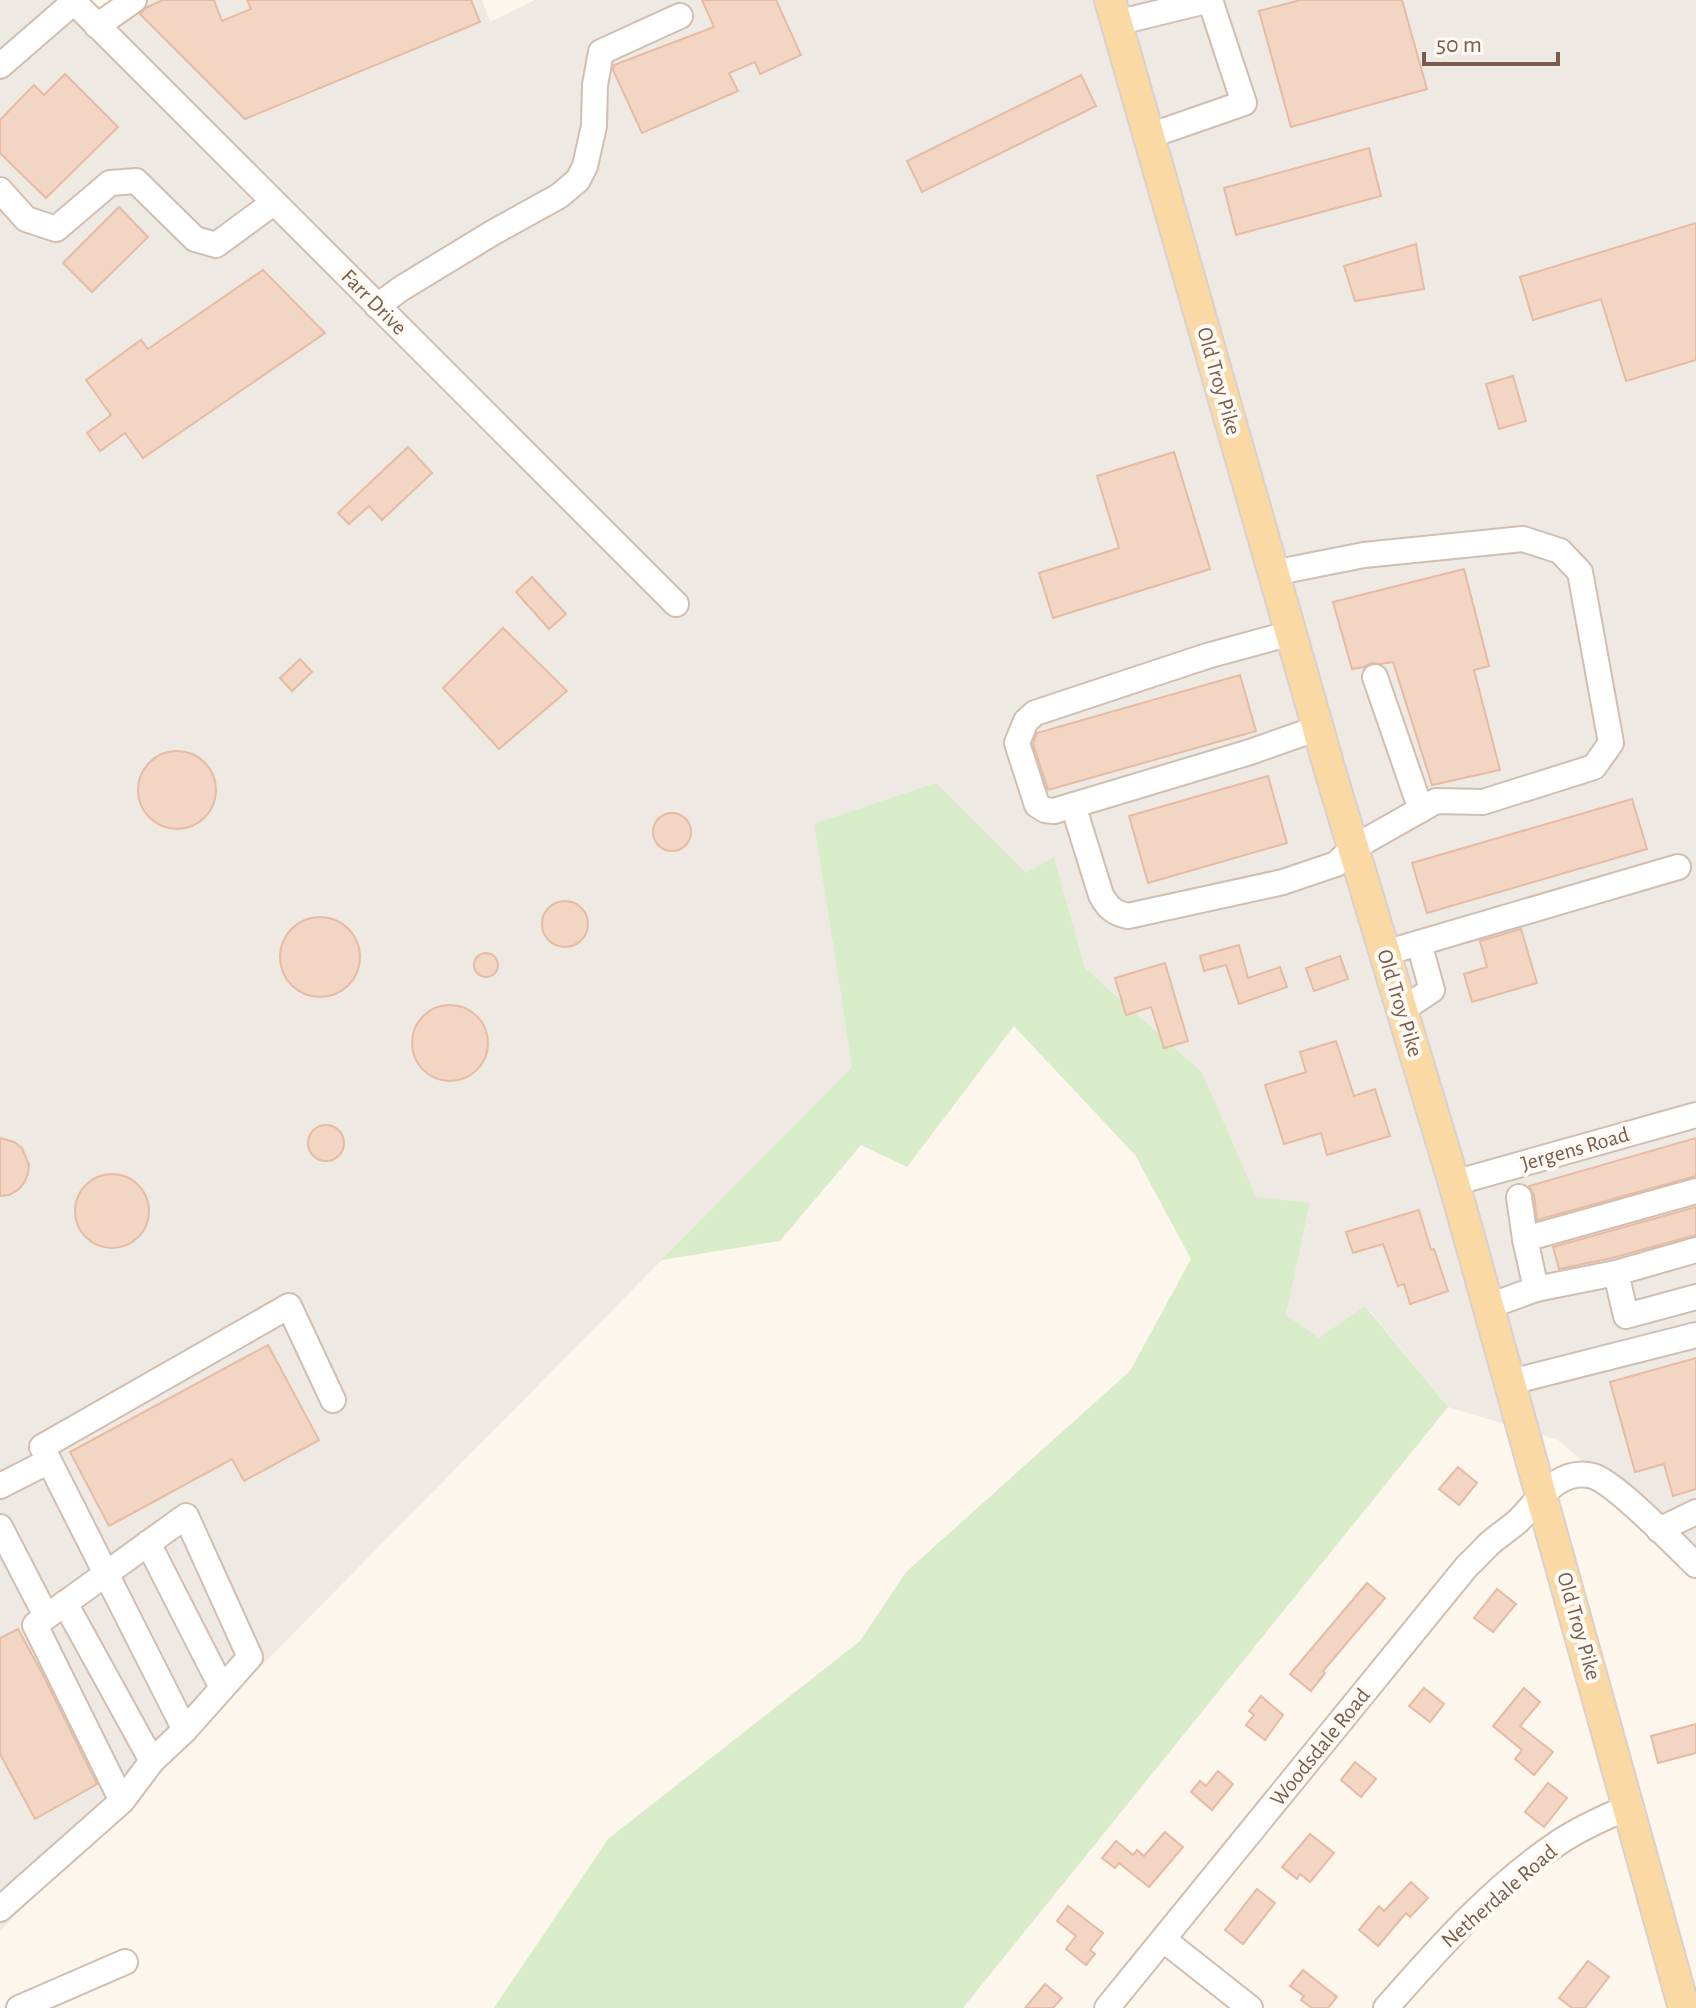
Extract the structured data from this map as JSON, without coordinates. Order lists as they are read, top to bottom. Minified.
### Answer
{"streets":{"main road":["Old Troy Pike"],"street":["Farr Drive","Jergens Road","Woodsdale Road","Netherdale Road"]},"crossings":[["Old Troy Pike","Jergens Road"],["Old Troy Pike","Woodsdale Road"],["Old Troy Pike","Netherdale Road"]],"scale_bar":"50 m"}
